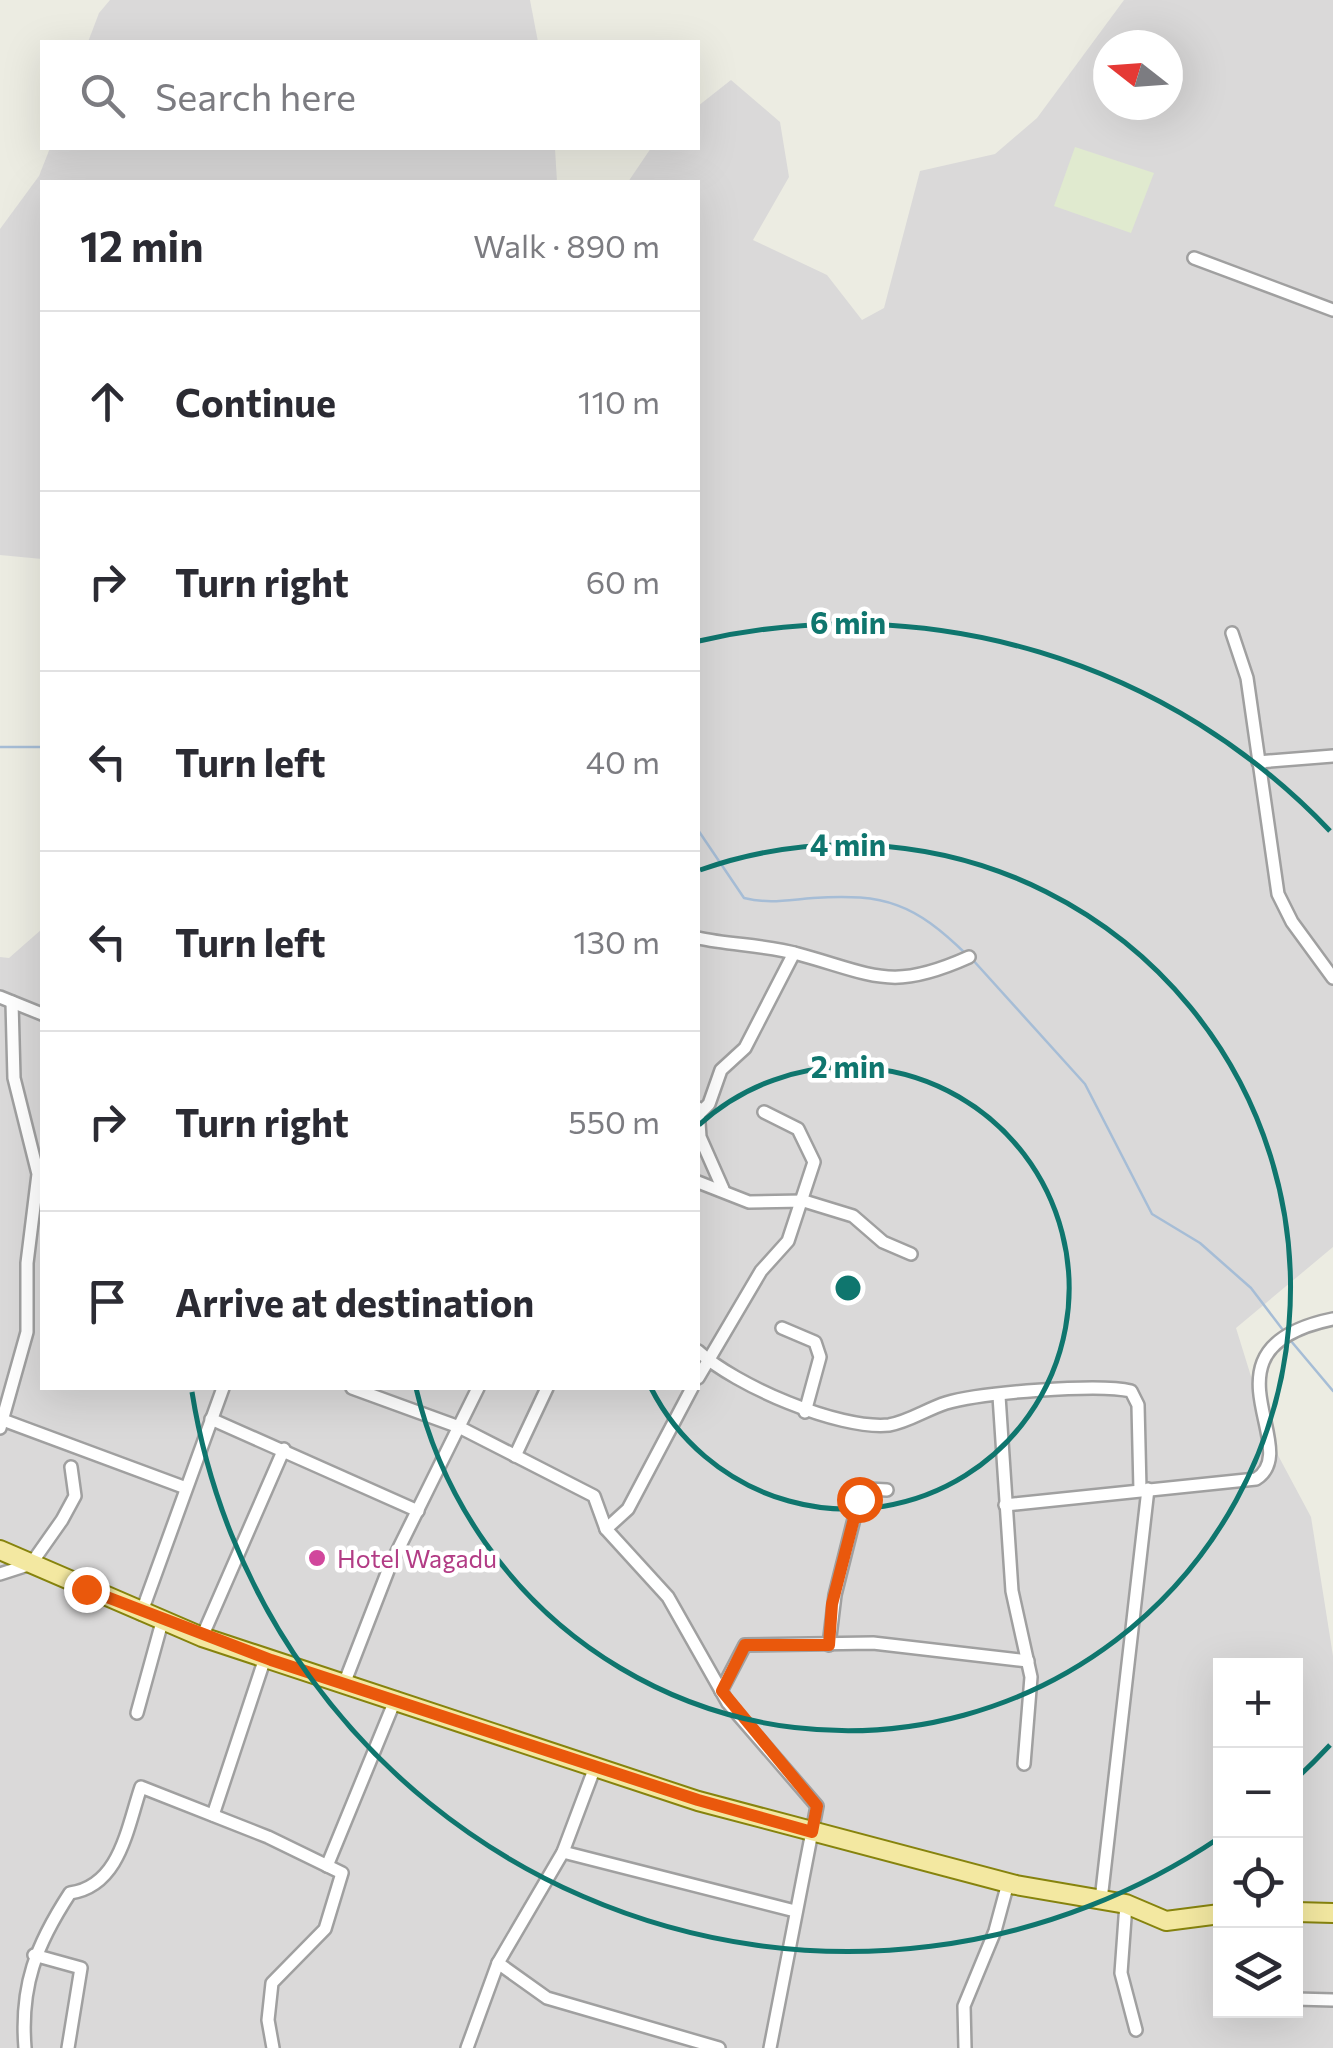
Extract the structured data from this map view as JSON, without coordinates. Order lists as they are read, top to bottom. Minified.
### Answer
{"places":["Hotel Wagadu"],"north":"left","page":{"search":"Search here","heading":["12 min","Walk · 890 m"],"list":[["Continue","110 m"],["Turn right","60 m"],["Turn left","40 m"],["Turn left","130 m"],["Turn right","550 m"],"Arrive at destination"],"map_buttons":["+","−"]},"rings":["6 min","4 min","2 min"]}
